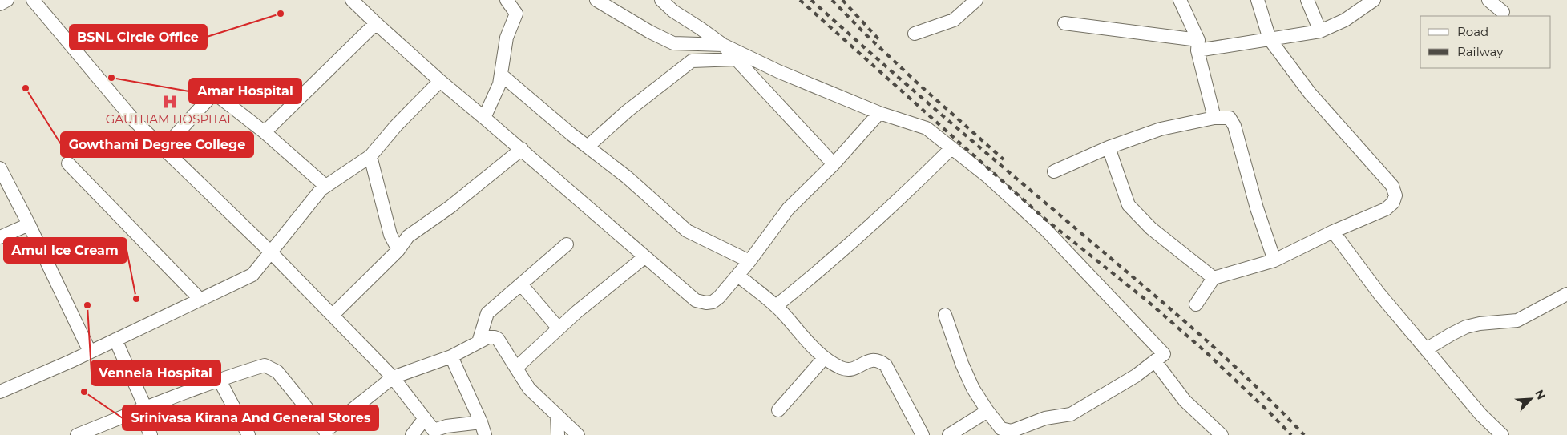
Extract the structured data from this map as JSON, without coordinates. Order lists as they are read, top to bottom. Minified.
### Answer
{"places":{"other":["BSNL Circle Office","Amar Hospital","Gowthami Degree College","Amul Ice Cream","Vennela Hospital","Srinivasa Kirana And General Stores"],"hospital":["GAUTHAM HOSPITAL"]},"legend":["Road","Railway"],"north":"top right"}
